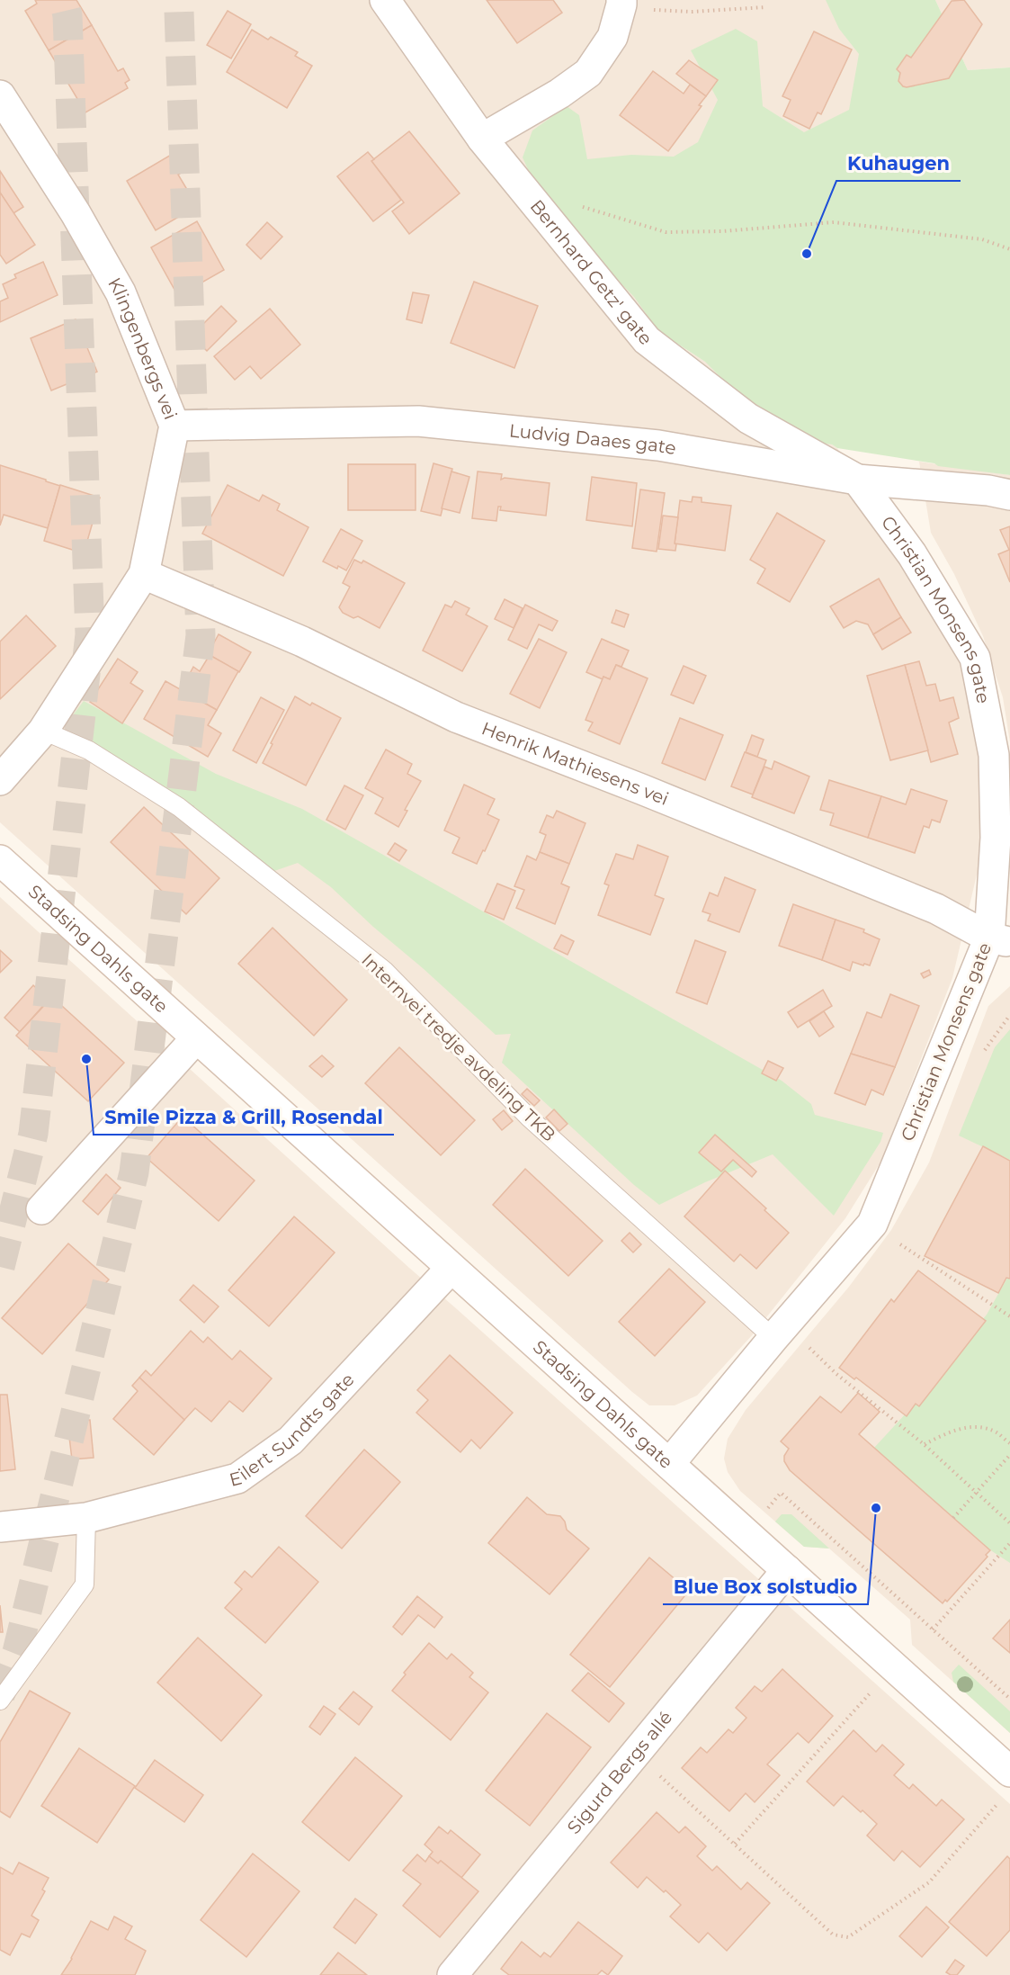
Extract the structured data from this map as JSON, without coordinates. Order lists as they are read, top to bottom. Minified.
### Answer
{"streets":{"street":["Bernhard Getz' gate","Klingenbergs vei","Ludvig Daaes gate","Christian Monsens gate","Henrik Mathiesens vei","Stadsing Dahls gate","Eilert Sundts gate","Sigurd Bergs allé"],"lane":["Internvei tredje avdeling TKB"]},"crossings":[["Bernhard Getz' gate","Ludvig Daaes gate"],["Bernhard Getz' gate","Christian Monsens gate"],["Klingenbergs vei","Ludvig Daaes gate"],["Klingenbergs vei","Henrik Mathiesens vei"],["Klingenbergs vei","Internvei tredje avdeling TKB"],["Ludvig Daaes gate","Christian Monsens gate"],["Christian Monsens gate","Henrik Mathiesens vei"],["Christian Monsens gate","Stadsing Dahls gate"],["Christian Monsens gate","Internvei tredje avdeling TKB"],["Stadsing Dahls gate","Eilert Sundts gate"],["Stadsing Dahls gate","Sigurd Bergs allé"]],"places":["Kuhaugen","Smile Pizza & Grill, Rosendal","Blue Box solstudio"]}
